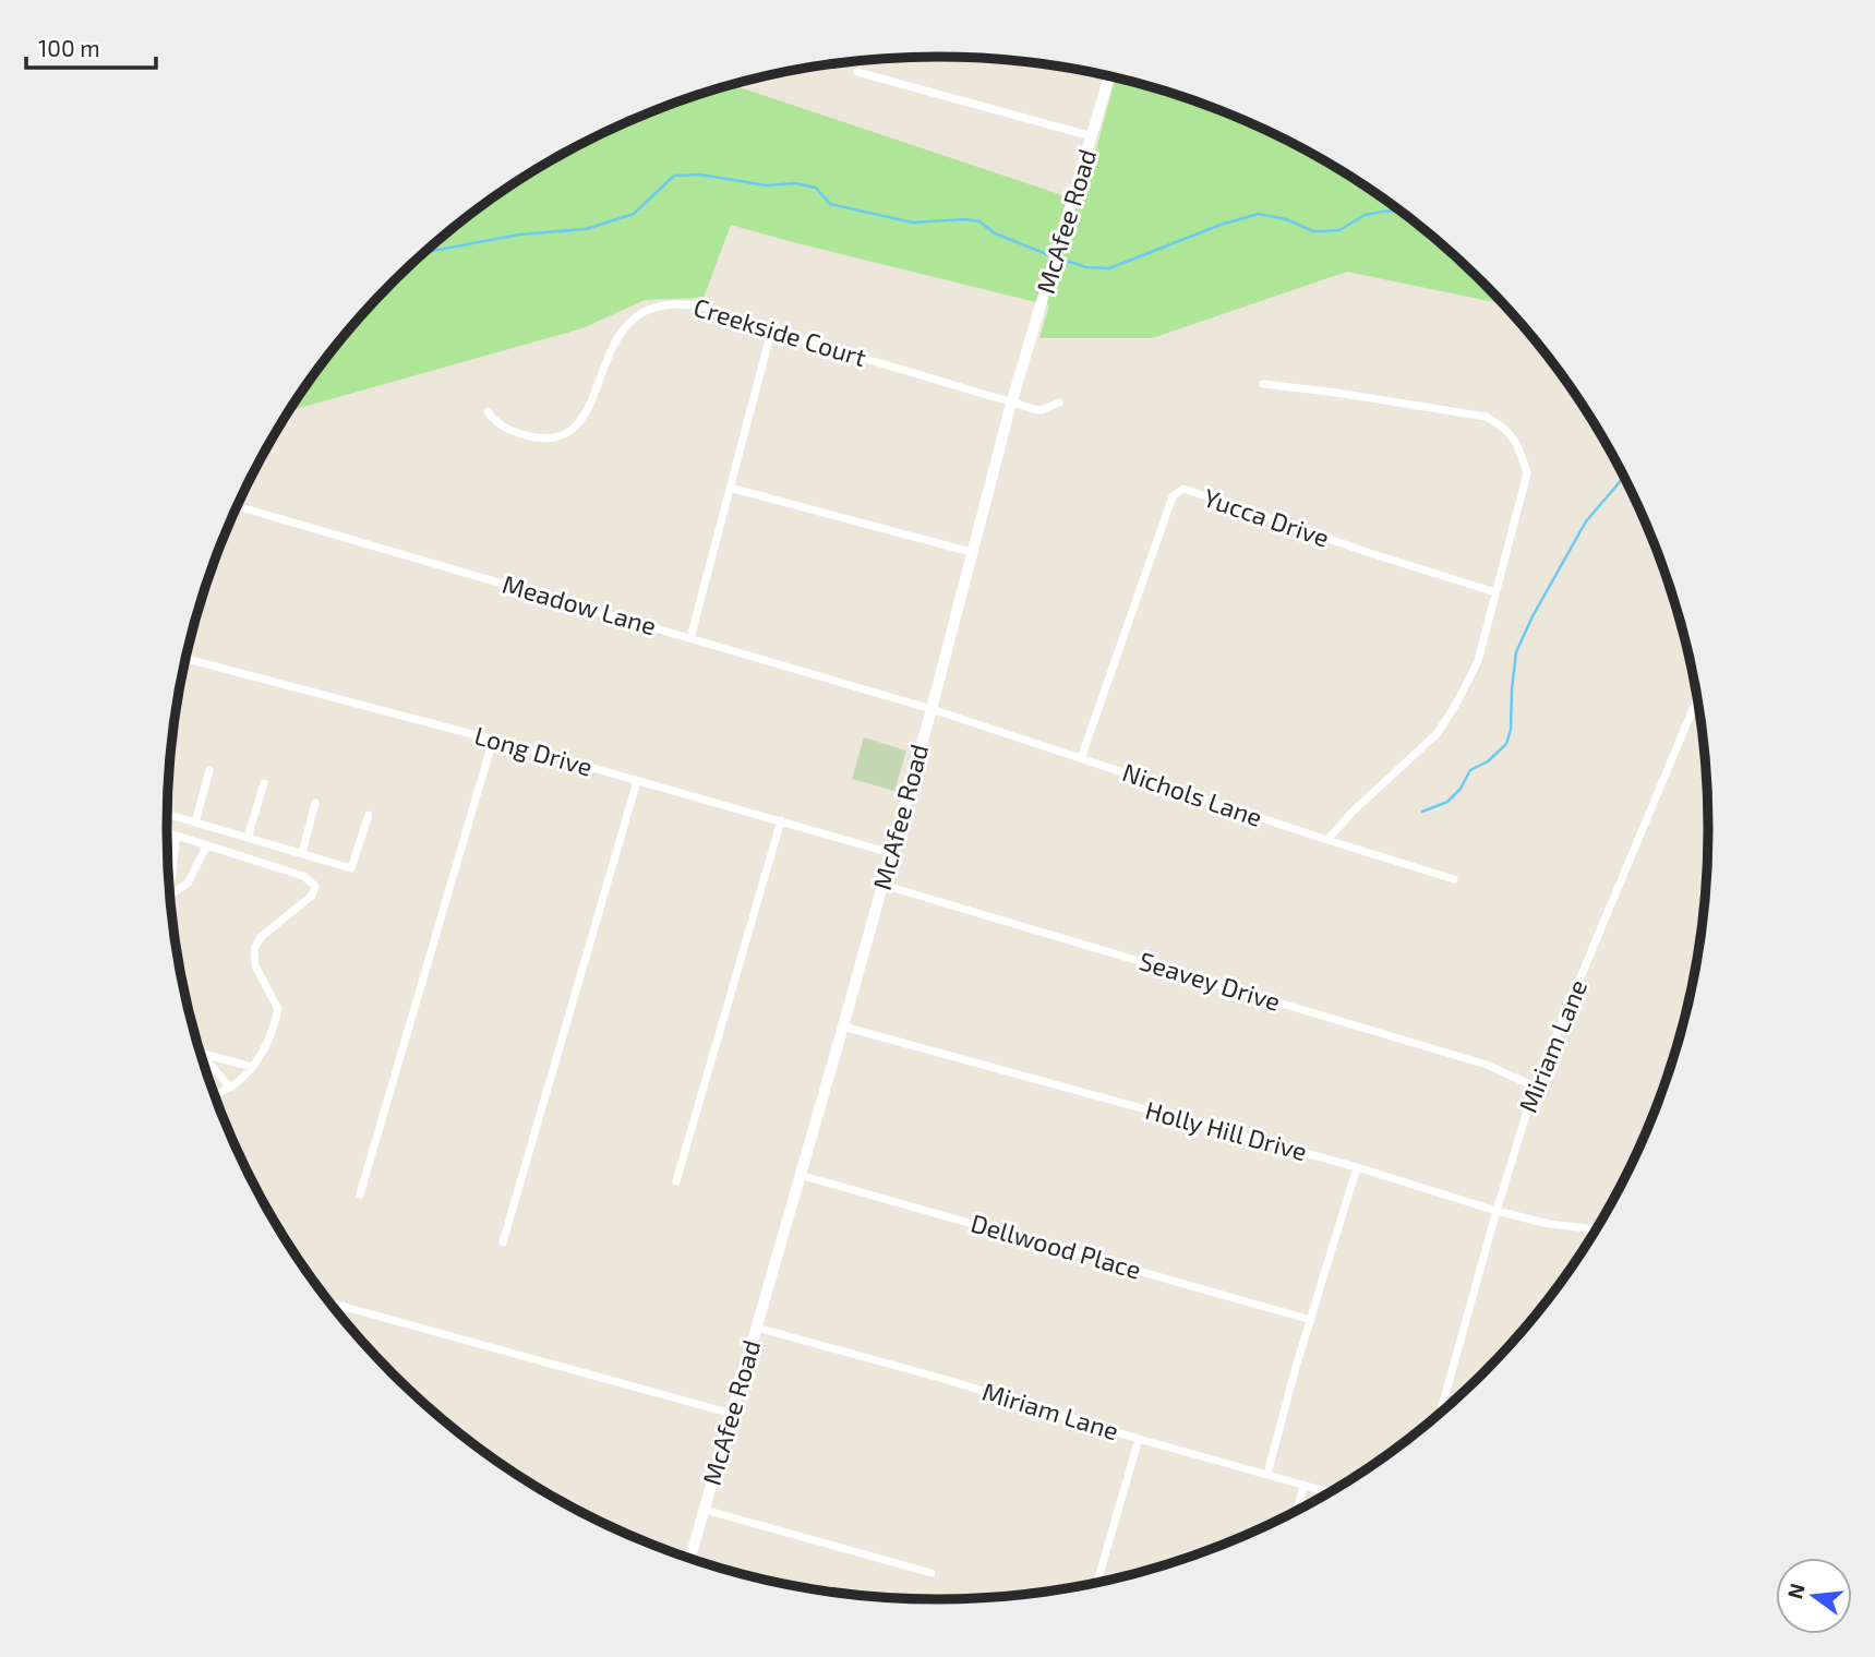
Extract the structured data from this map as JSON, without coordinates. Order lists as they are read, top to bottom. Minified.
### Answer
{"streets":{"street":["McAfee Road","Creekside Court","Yucca Drive","Meadow Lane","Long Drive","Nichols Lane","Seavey Drive","Miriam Lane","Holly Hill Drive","Dellwood Place"]},"crossings":[["McAfee Road","Creekside Court"],["McAfee Road","Meadow Lane"],["McAfee Road","Long Drive"],["McAfee Road","Nichols Lane"],["McAfee Road","Seavey Drive"],["McAfee Road","Miriam Lane"],["McAfee Road","Holly Hill Drive"],["McAfee Road","Dellwood Place"],["Yucca Drive","Nichols Lane"],["Meadow Lane","Nichols Lane"],["Seavey Drive","Miriam Lane"],["Miriam Lane","Holly Hill Drive"]],"scale_bar":"100 m","north":"left"}
